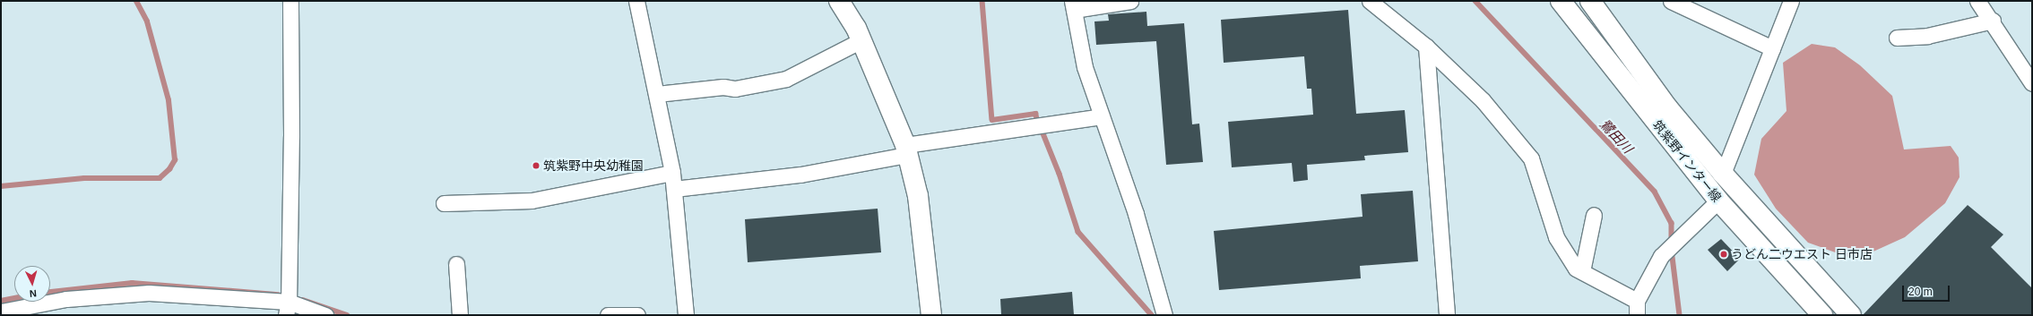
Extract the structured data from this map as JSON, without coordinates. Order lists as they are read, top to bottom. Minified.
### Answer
{"streets":{"main road":["筑紫野インター線"]},"water":["鷺田川"],"places":["筑紫野中央幼稚園","うどん二ウエスト 日市店"],"scale_bar":"20 m","north":"bottom"}
